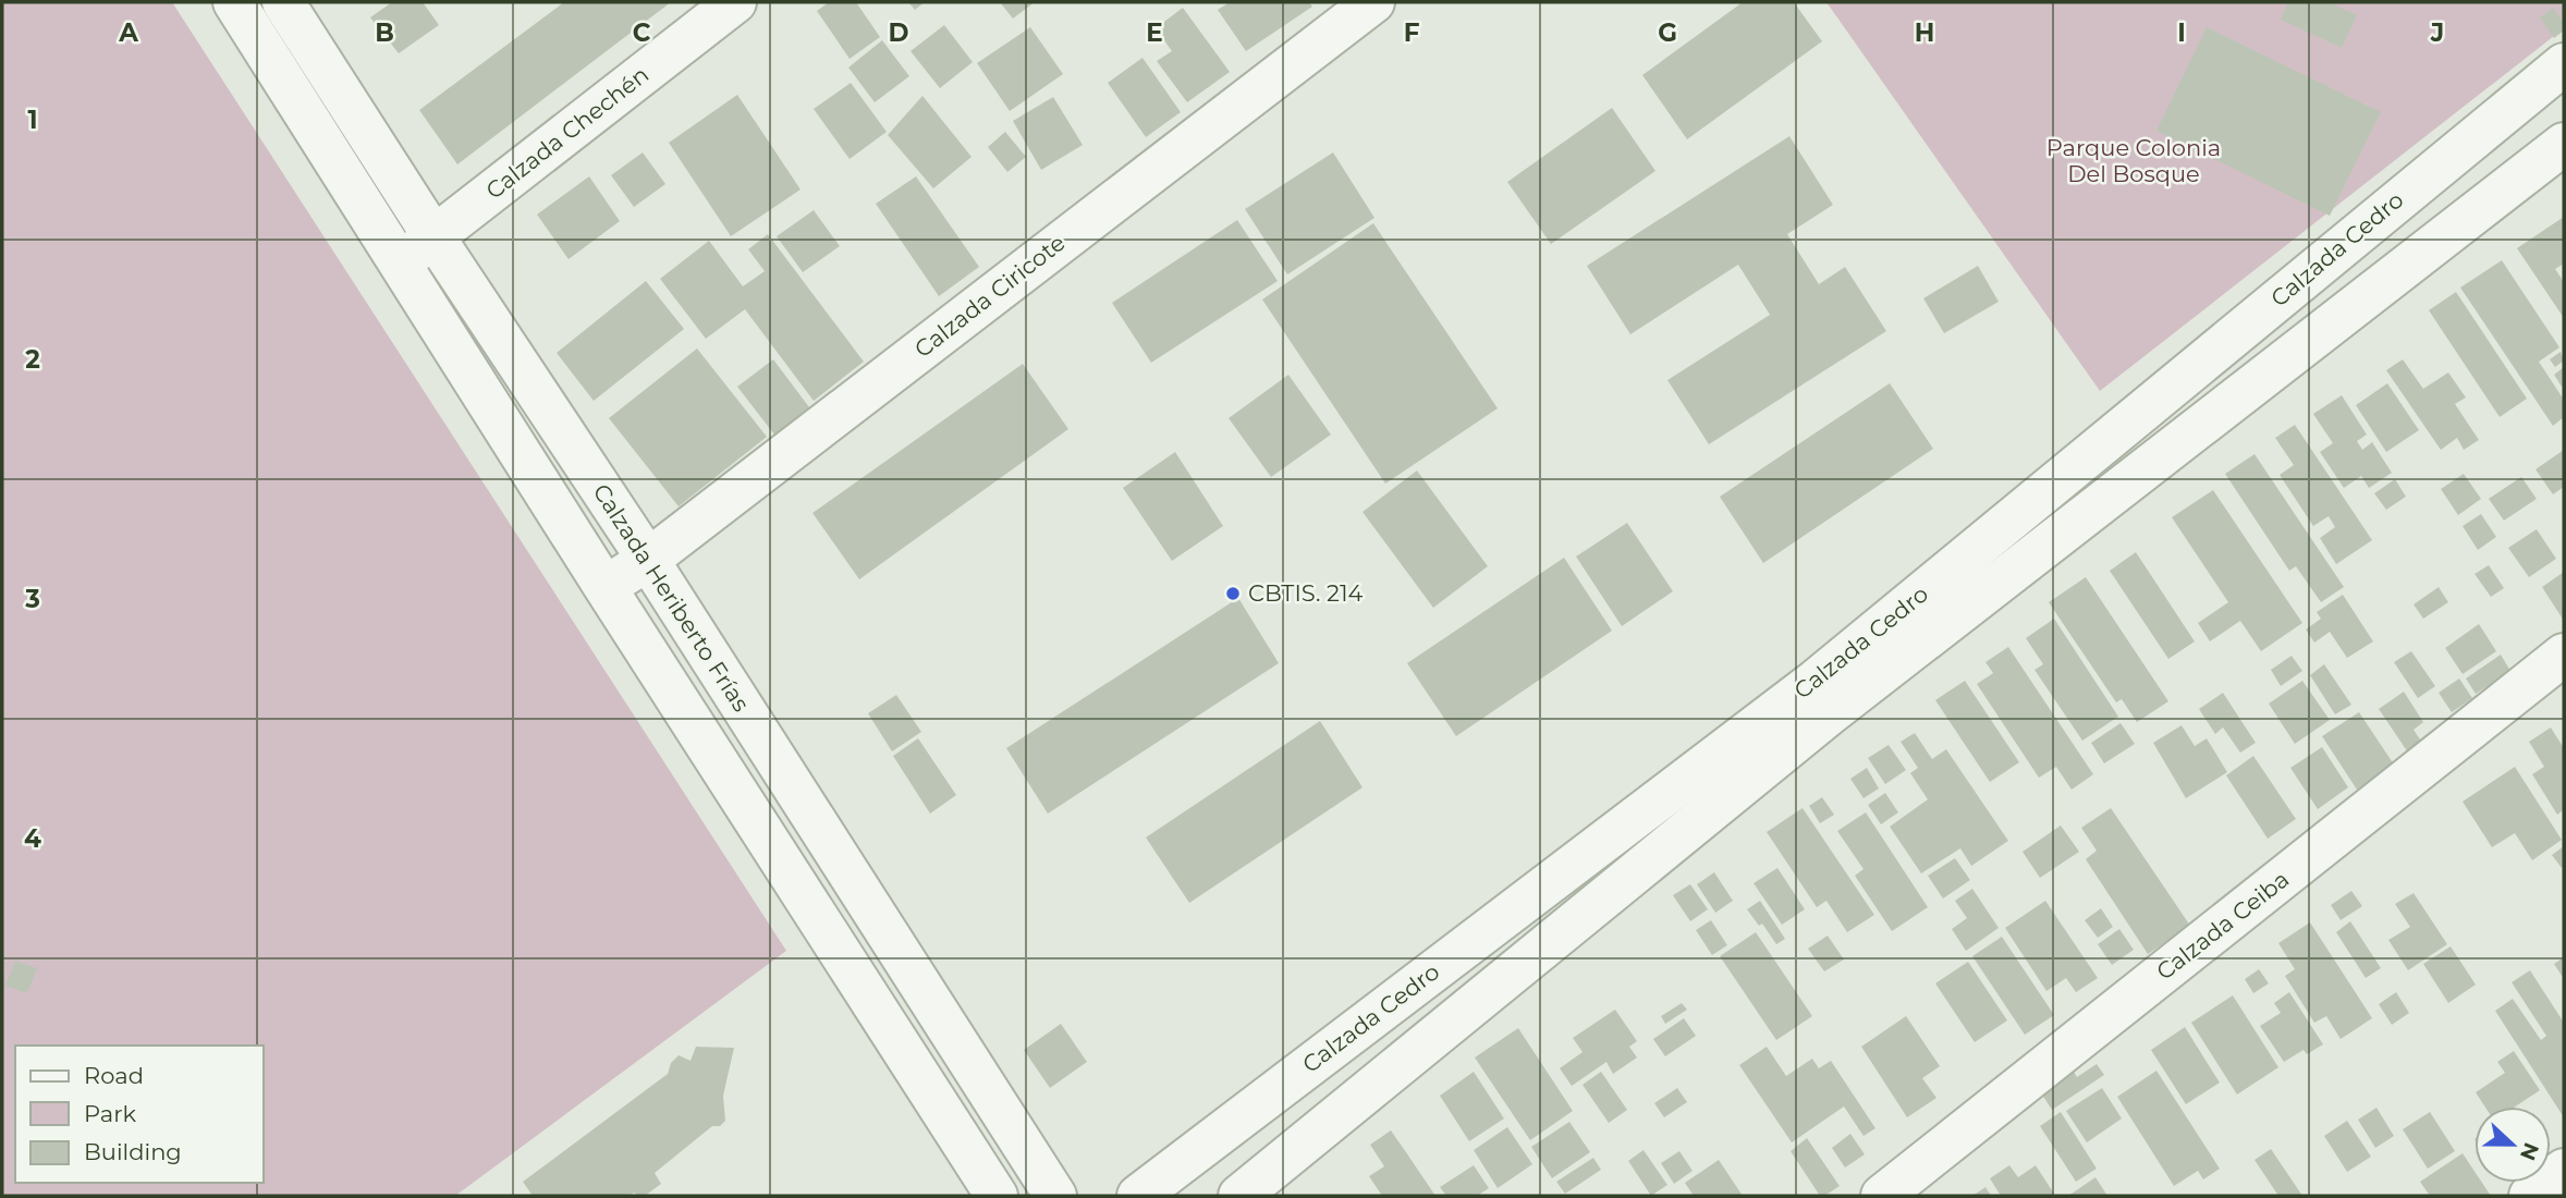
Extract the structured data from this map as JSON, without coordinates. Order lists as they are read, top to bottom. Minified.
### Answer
{"streets":{"street":["Calzada Chechén","Calzada Cedro","Calzada Ciricote","Calzada Heriberto Frías","Calzada Ceiba"]},"crossings":[["Calzada Chechén","Calzada Heriberto Frías"],["Calzada Ciricote","Calzada Heriberto Frías"]],"parks":["Parque Colonia Del Bosque"],"places":["CBTIS. 214"],"legend":["Road","Park","Building"],"north":"right","grid":{"columns":["A","B","C","D","E","F","G","H","I","J"],"rows":["1","2","3","4"]}}
